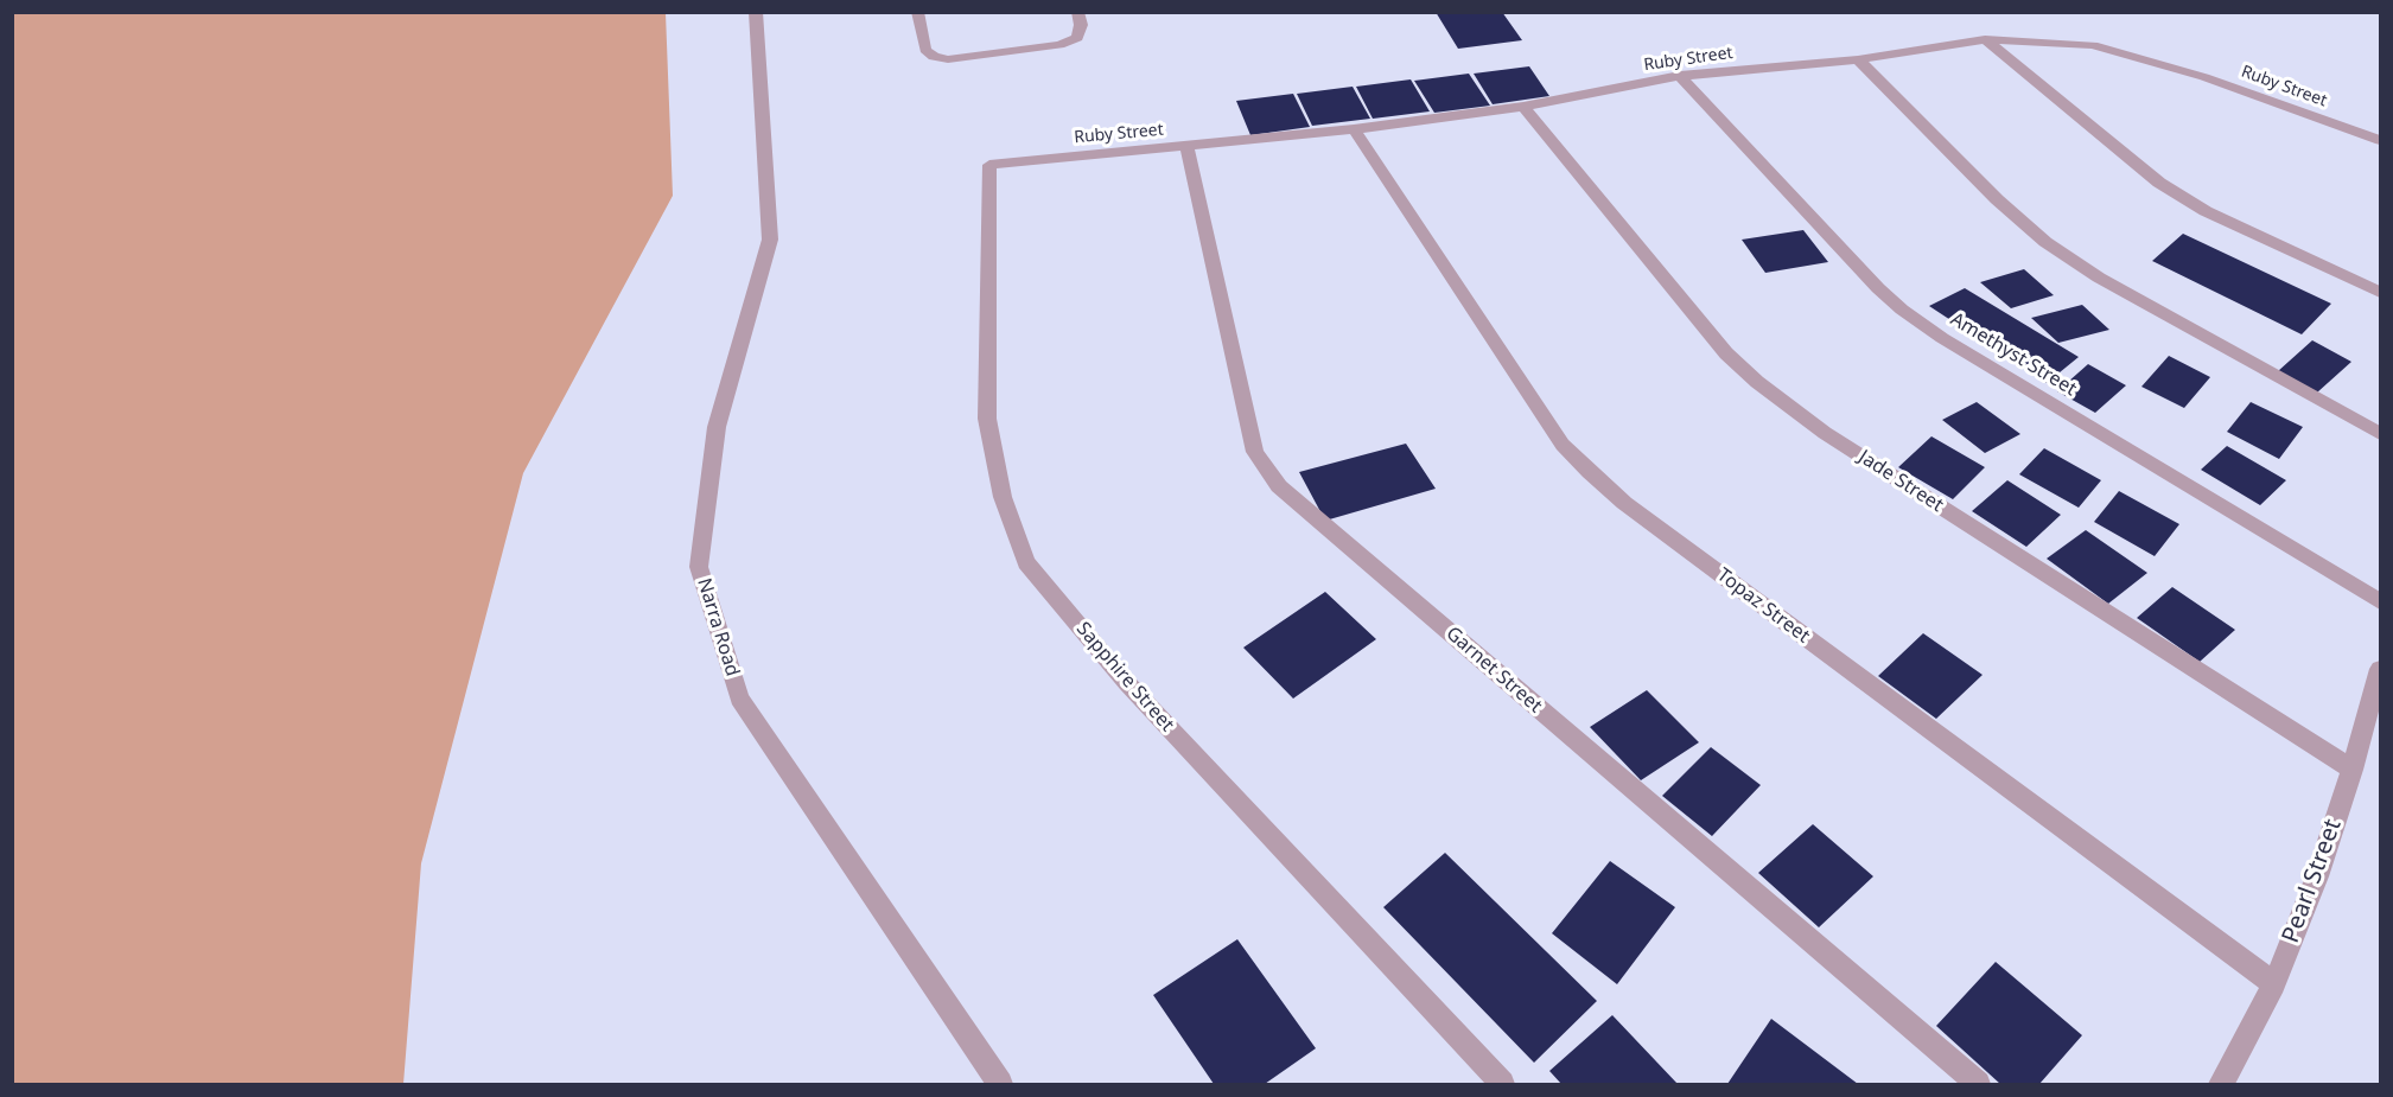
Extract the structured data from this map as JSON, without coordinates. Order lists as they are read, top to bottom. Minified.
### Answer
{"streets":{"street":["Ruby Street","Amethyst Street","Jade Street","Topaz Street","Narra Road","Garnet Street","Sapphire Street","Pearl Street"]},"crossings":[["Ruby Street","Amethyst Street"],["Ruby Street","Jade Street"],["Ruby Street","Topaz Street"],["Ruby Street","Garnet Street"],["Ruby Street","Sapphire Street"],["Jade Street","Pearl Street"],["Topaz Street","Pearl Street"]]}
